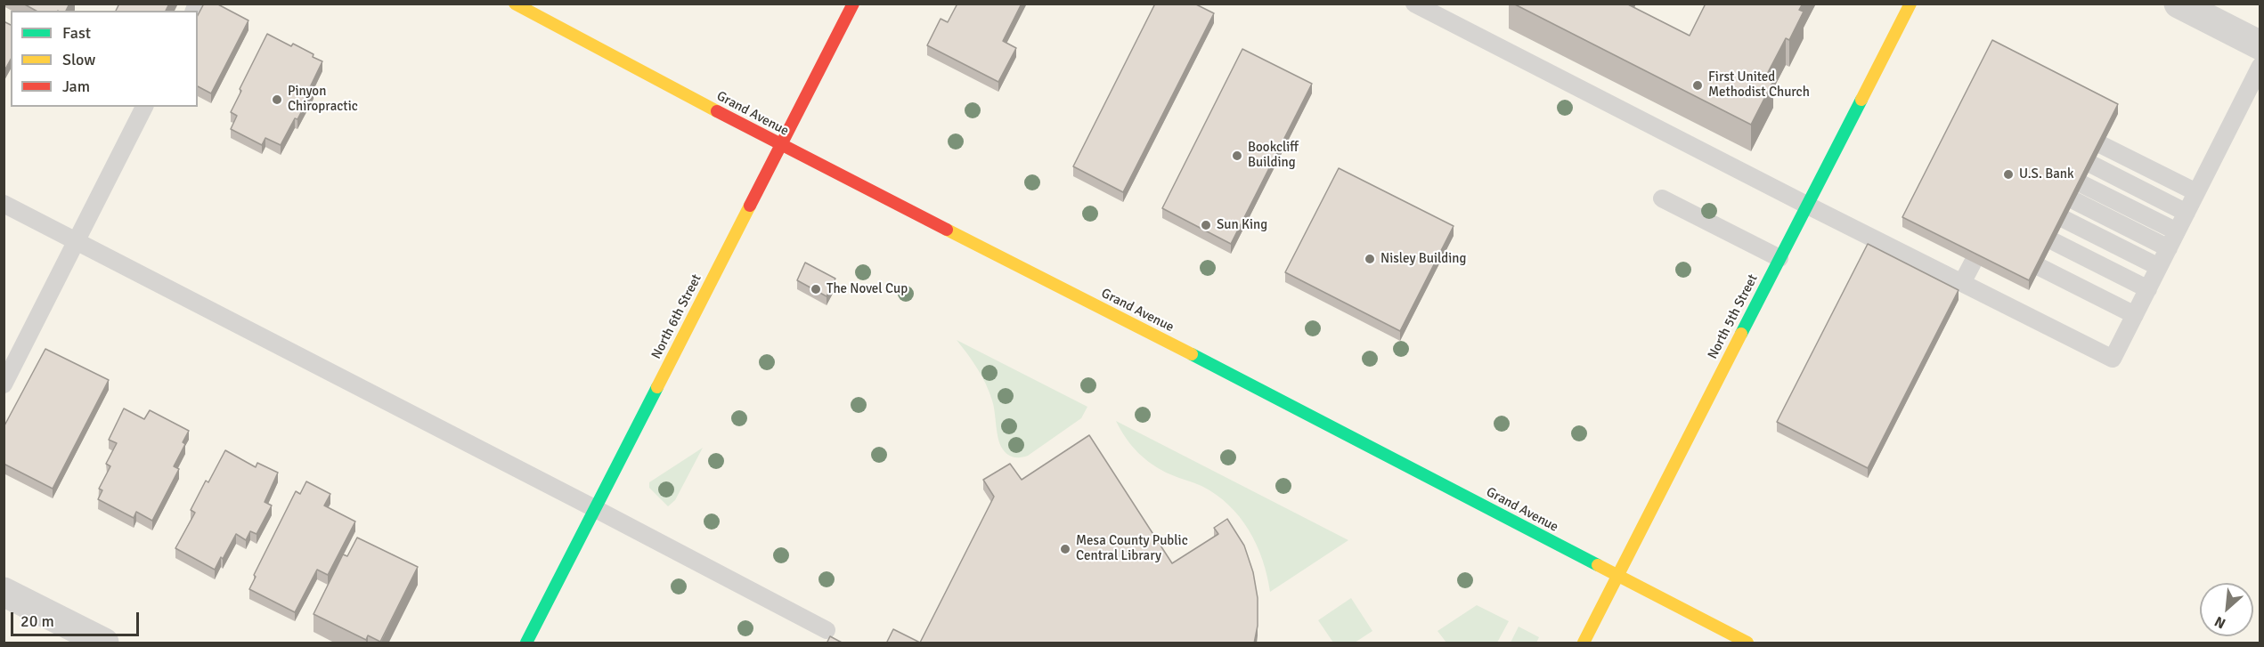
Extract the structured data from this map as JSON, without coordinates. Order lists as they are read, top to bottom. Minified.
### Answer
{"streets":{"main road":["Grand Avenue","North 6th Street","North 5th Street"]},"crossings":[["Grand Avenue","North 6th Street"],["Grand Avenue","North 5th Street"]],"places":["First United Methodist Church","Pinyon Chiropractic","Bookcliff Building","U.S. Bank","Sun King","Nisley Building","The Novel Cup","Mesa County Public Central Library"],"legend":["Fast","Slow","Jam"],"scale_bar":"20 m","north":"bottom left"}
